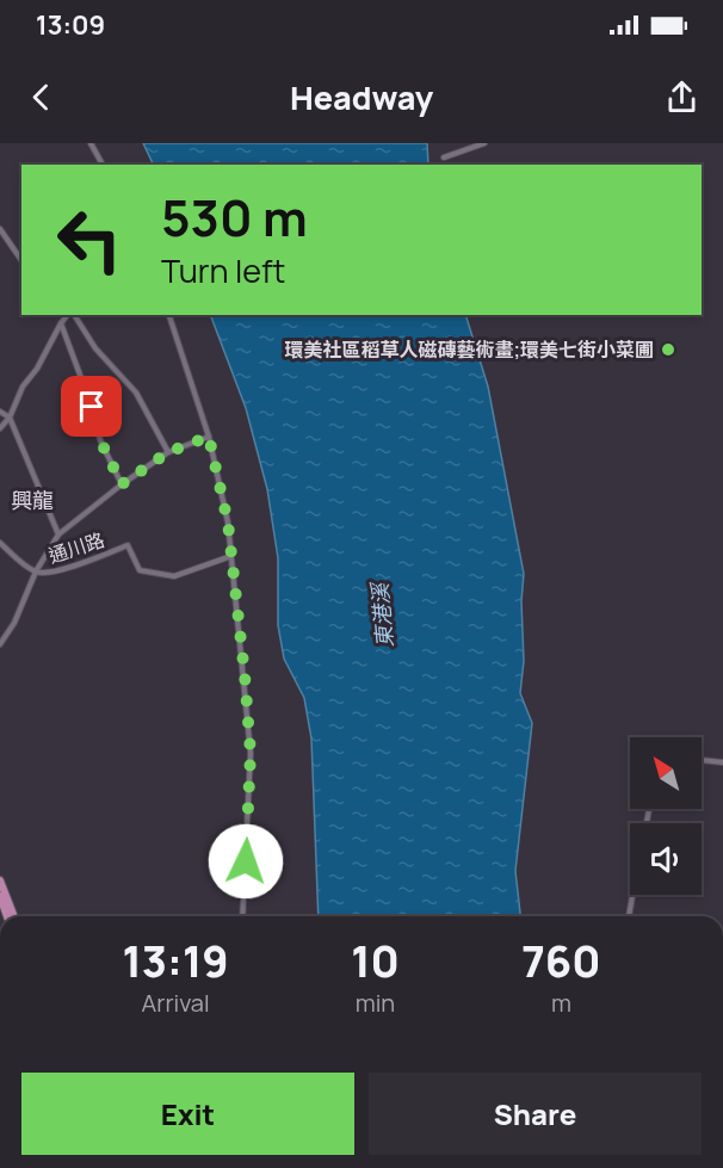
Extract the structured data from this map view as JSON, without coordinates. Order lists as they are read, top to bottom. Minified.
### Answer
{"streets":{"street":["通川路"]},"districts":["興龍"],"water":["東港溪"],"places":["環美社區稻草人磁磚藝術畫;環美七街小菜圃"],"north":"top left","page":{"status":"13:09","header":"Headway","turn":["530 m","Turn left"],"eta":["13:19","Arrival","10","min","760","m"],"buttons":["Exit","Share"]}}
